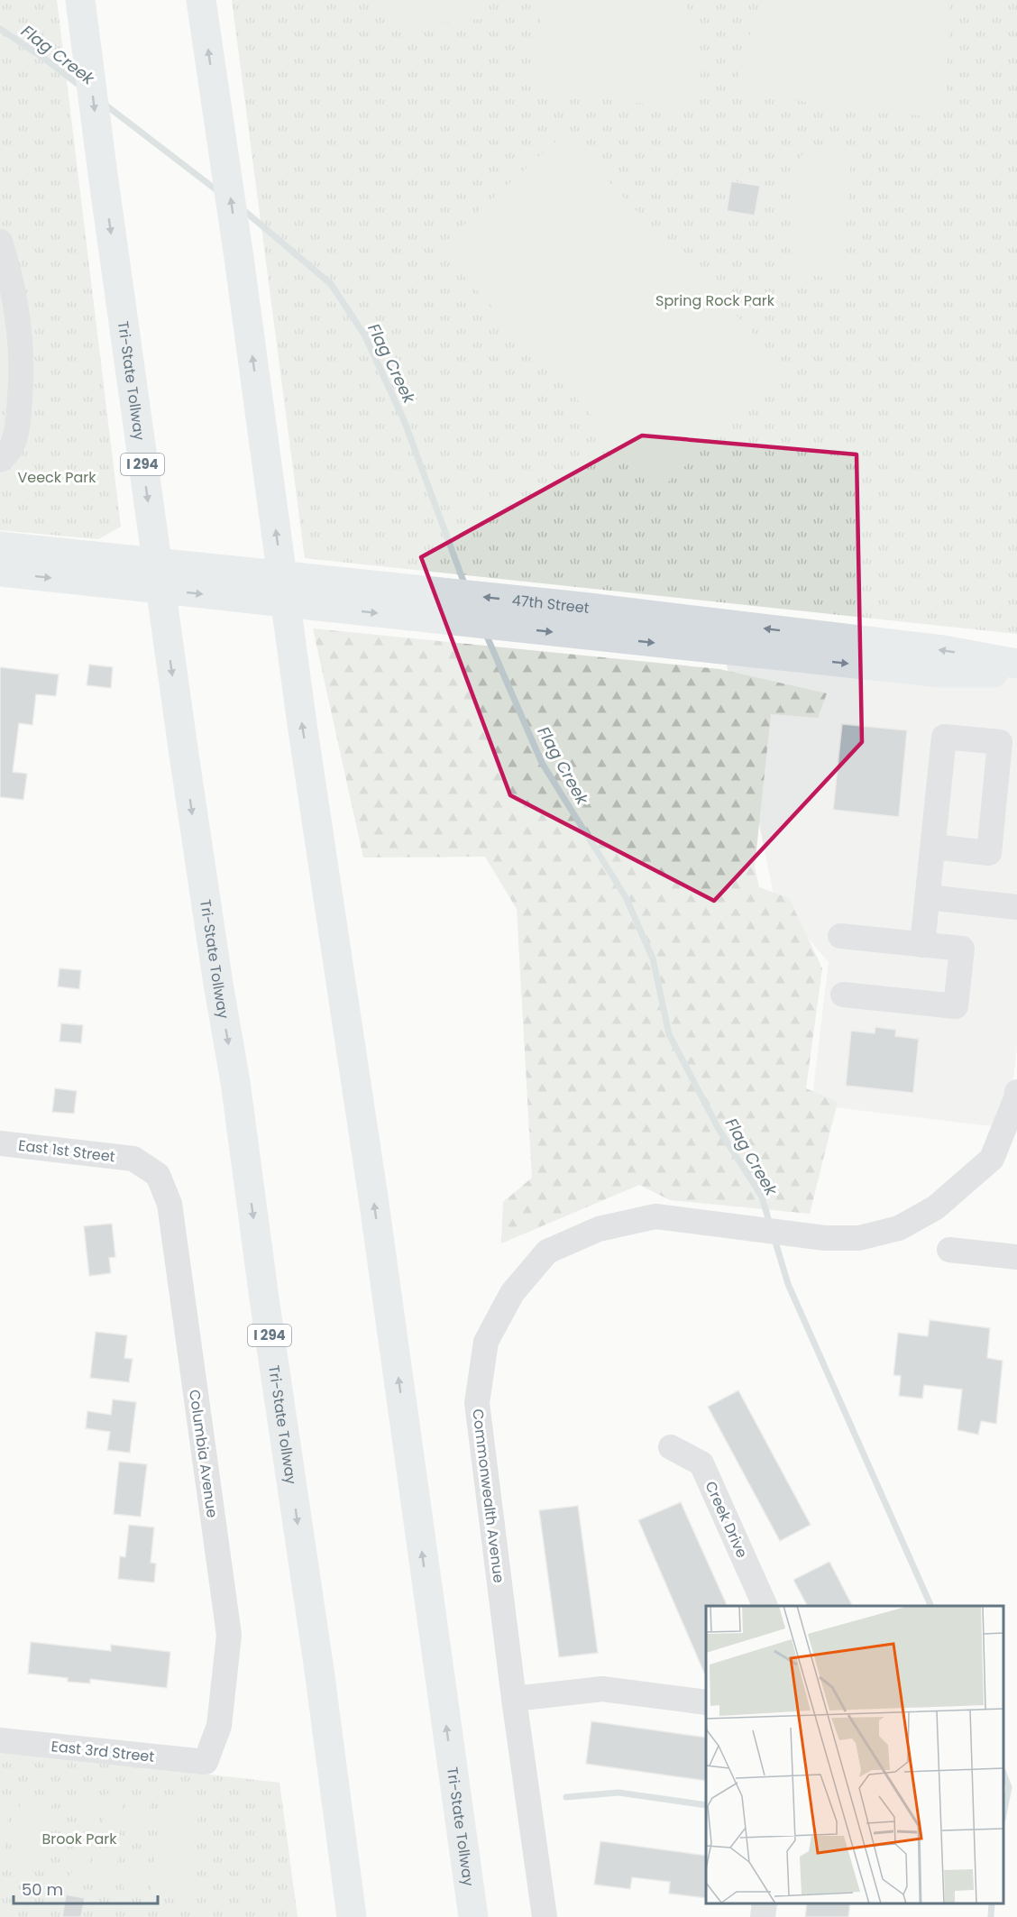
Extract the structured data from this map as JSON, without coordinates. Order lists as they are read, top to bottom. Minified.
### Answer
{"streets":{"main road":["Tri-State Tollway","I 294","47th Street"],"street":["East 1st Street","Columbia Avenue","Commonwealth Avenue","Creek Drive","East 3rd Street"]},"crossings":[["East 1st Street","Columbia Avenue"],["Columbia Avenue","East 3rd Street"]],"water":["Flag Creek"],"parks":["Spring Rock Park","Veeck Park","Brook Park"],"scale_bar":"50 m"}
